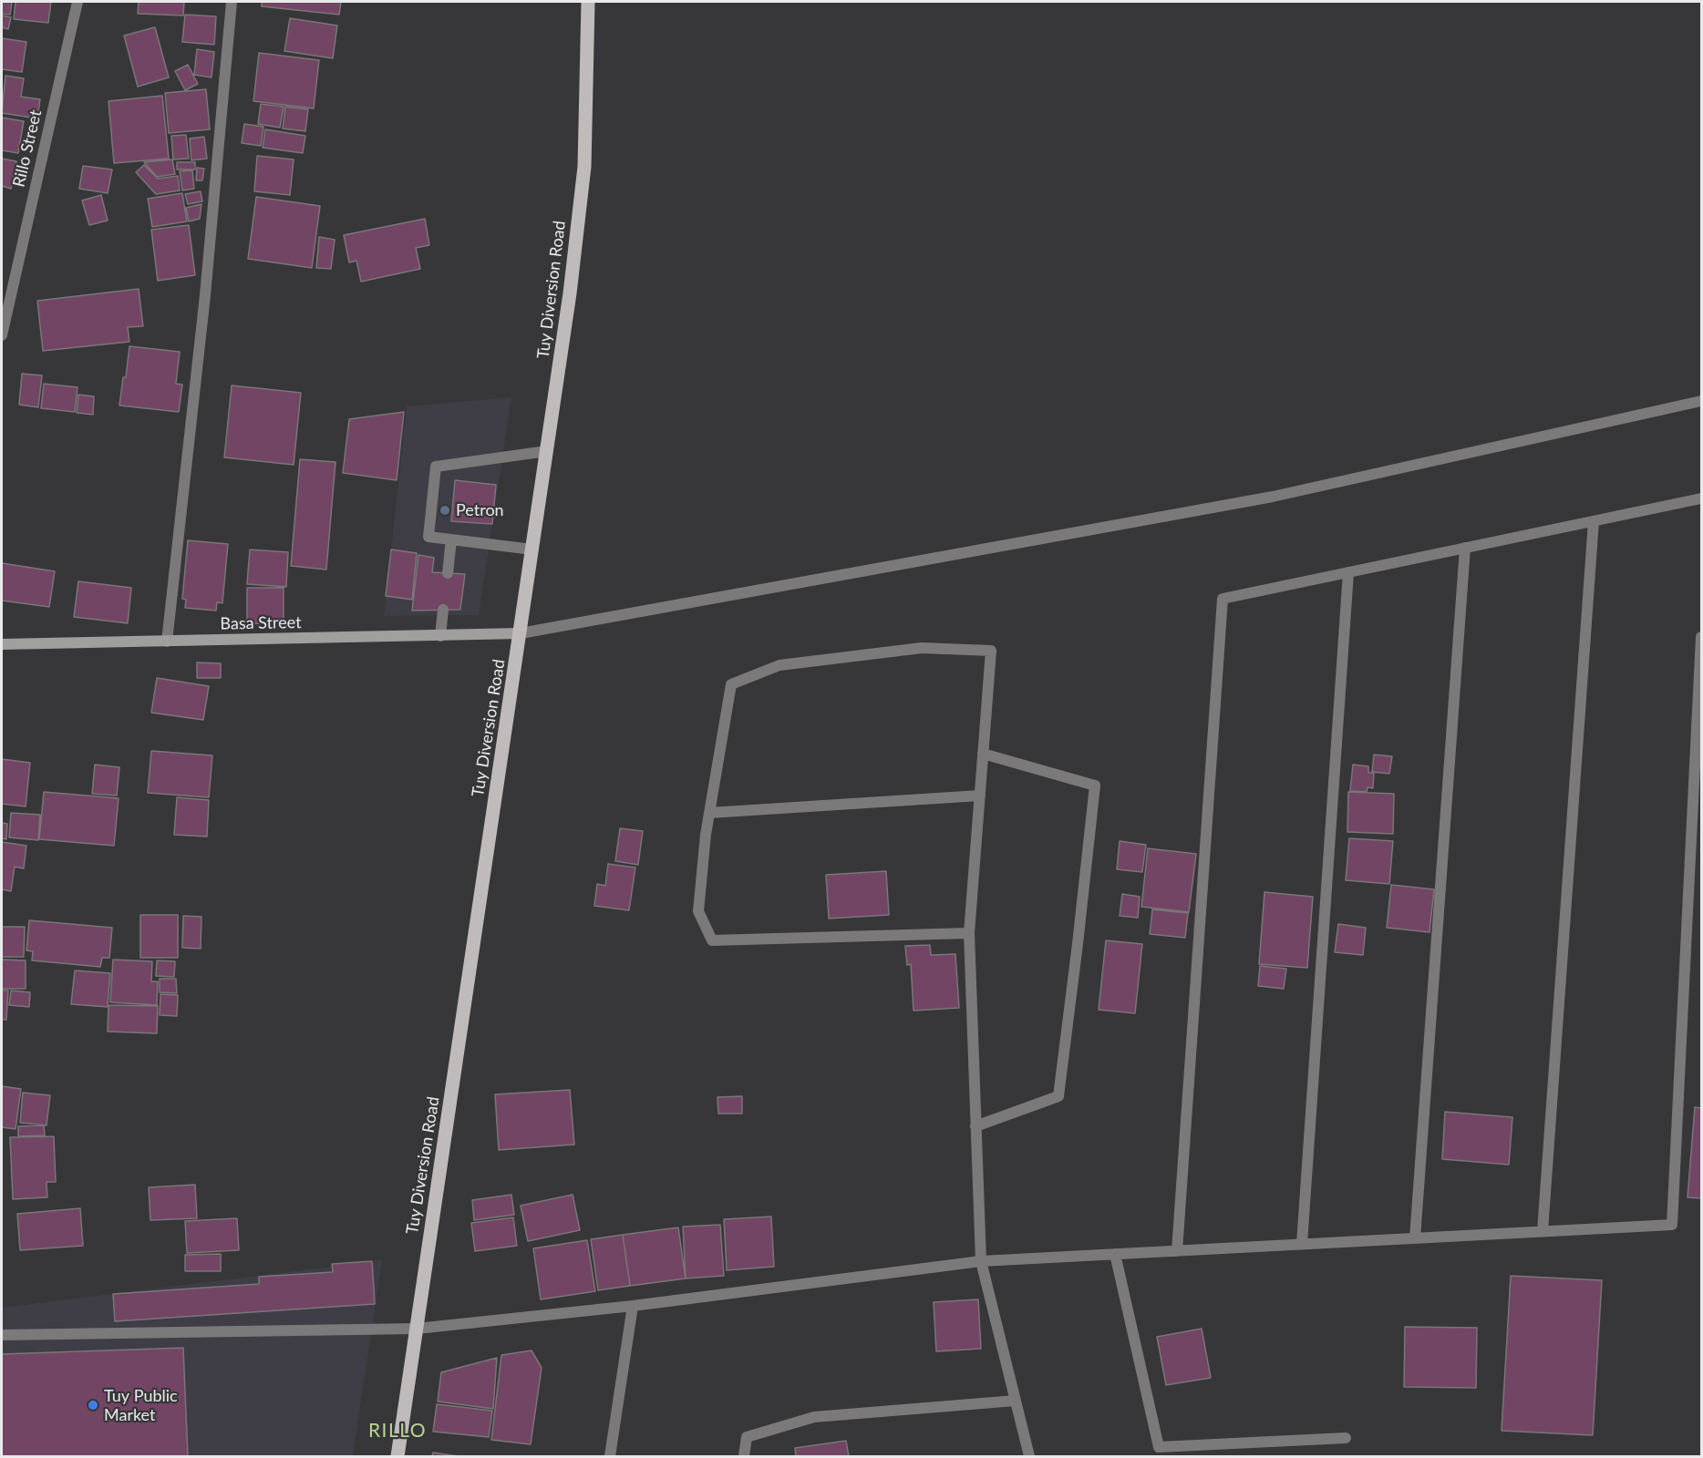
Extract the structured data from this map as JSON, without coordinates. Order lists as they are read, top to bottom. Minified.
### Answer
{"streets":{"main road":["Tuy Diversion Road"],"street":["Rillo Street","Basa Street"]},"crossings":[["Tuy Diversion Road","Basa Street"]],"districts":["RILLO"],"places":["Petron","Tuy Public Market"]}
